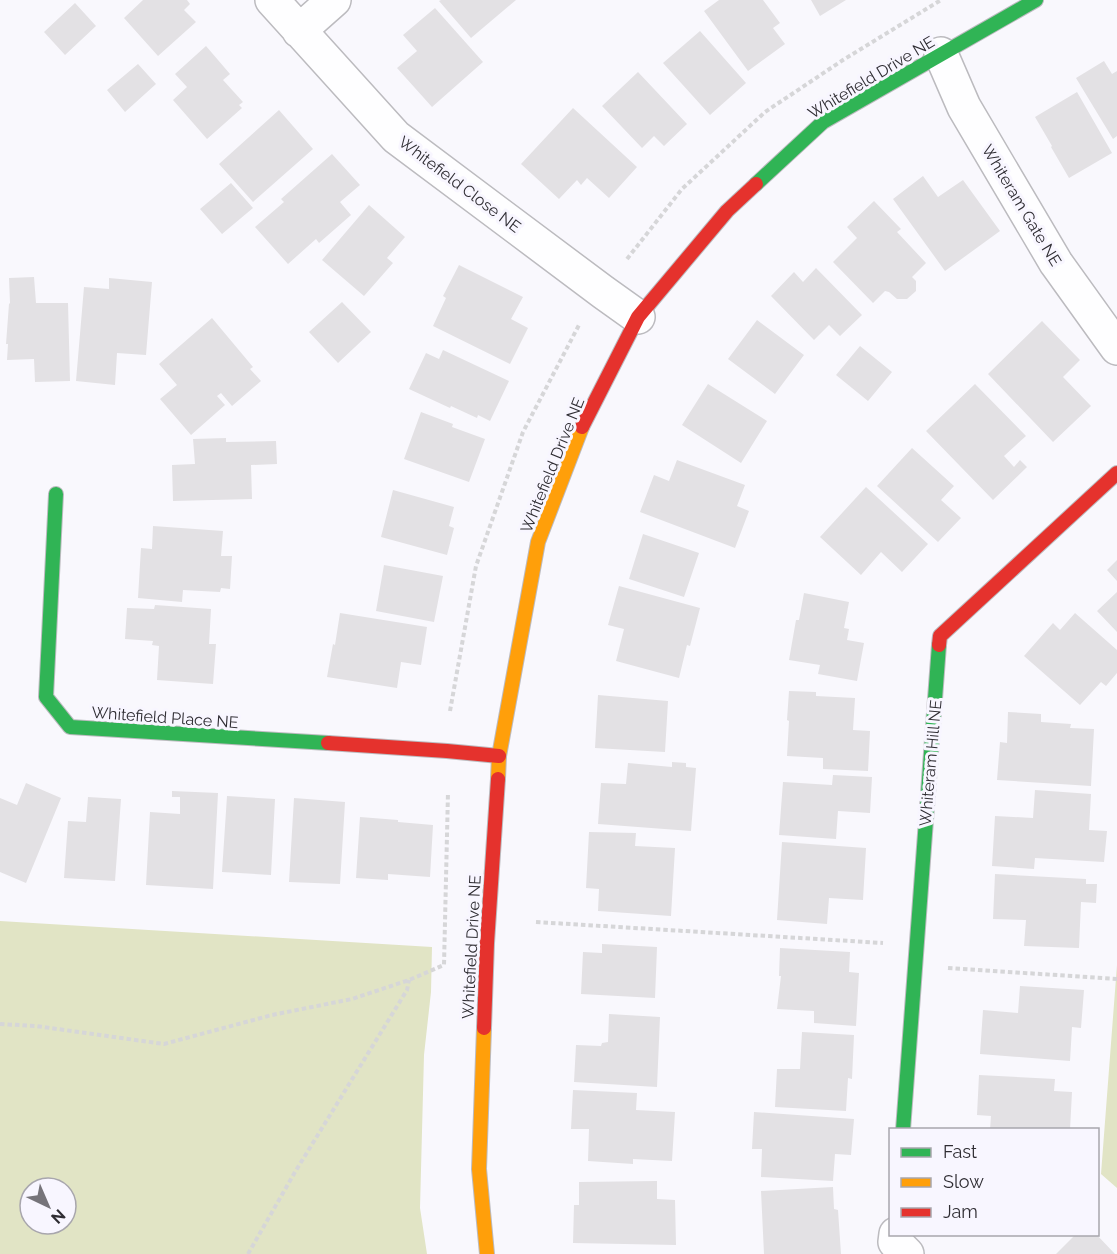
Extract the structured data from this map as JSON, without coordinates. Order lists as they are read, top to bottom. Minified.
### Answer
{"streets":{"street":["Whitefield Drive NE","Whitefield Close NE","Whiteram Gate NE","Whitefield Place NE","Whiteram Hill NE"]},"crossings":[["Whitefield Drive NE","Whitefield Close NE"],["Whitefield Drive NE","Whiteram Gate NE"],["Whitefield Drive NE","Whitefield Place NE"]],"legend":["Fast","Slow","Jam"],"north":"bottom right"}
